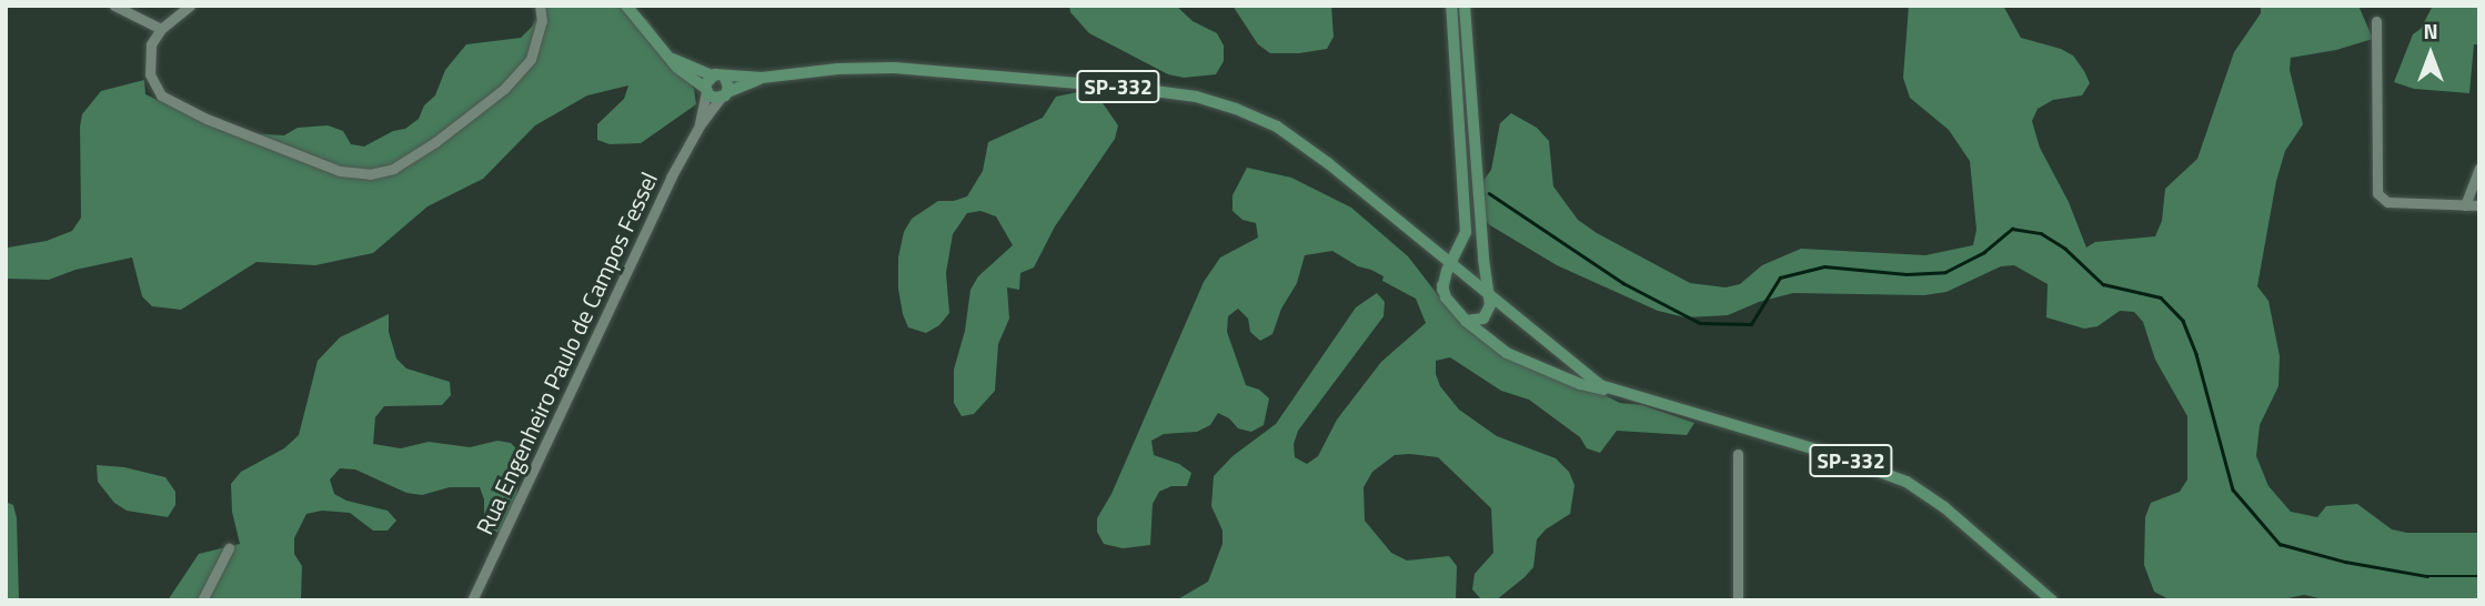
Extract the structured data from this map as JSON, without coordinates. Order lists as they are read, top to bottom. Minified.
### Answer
{"streets":{"main road":["SP-332"],"street":["Rua Engenheiro Paulo de Campos Fessel"]},"crossings":[["SP-332","Rua Engenheiro Paulo de Campos Fessel"]],"north":"top"}
